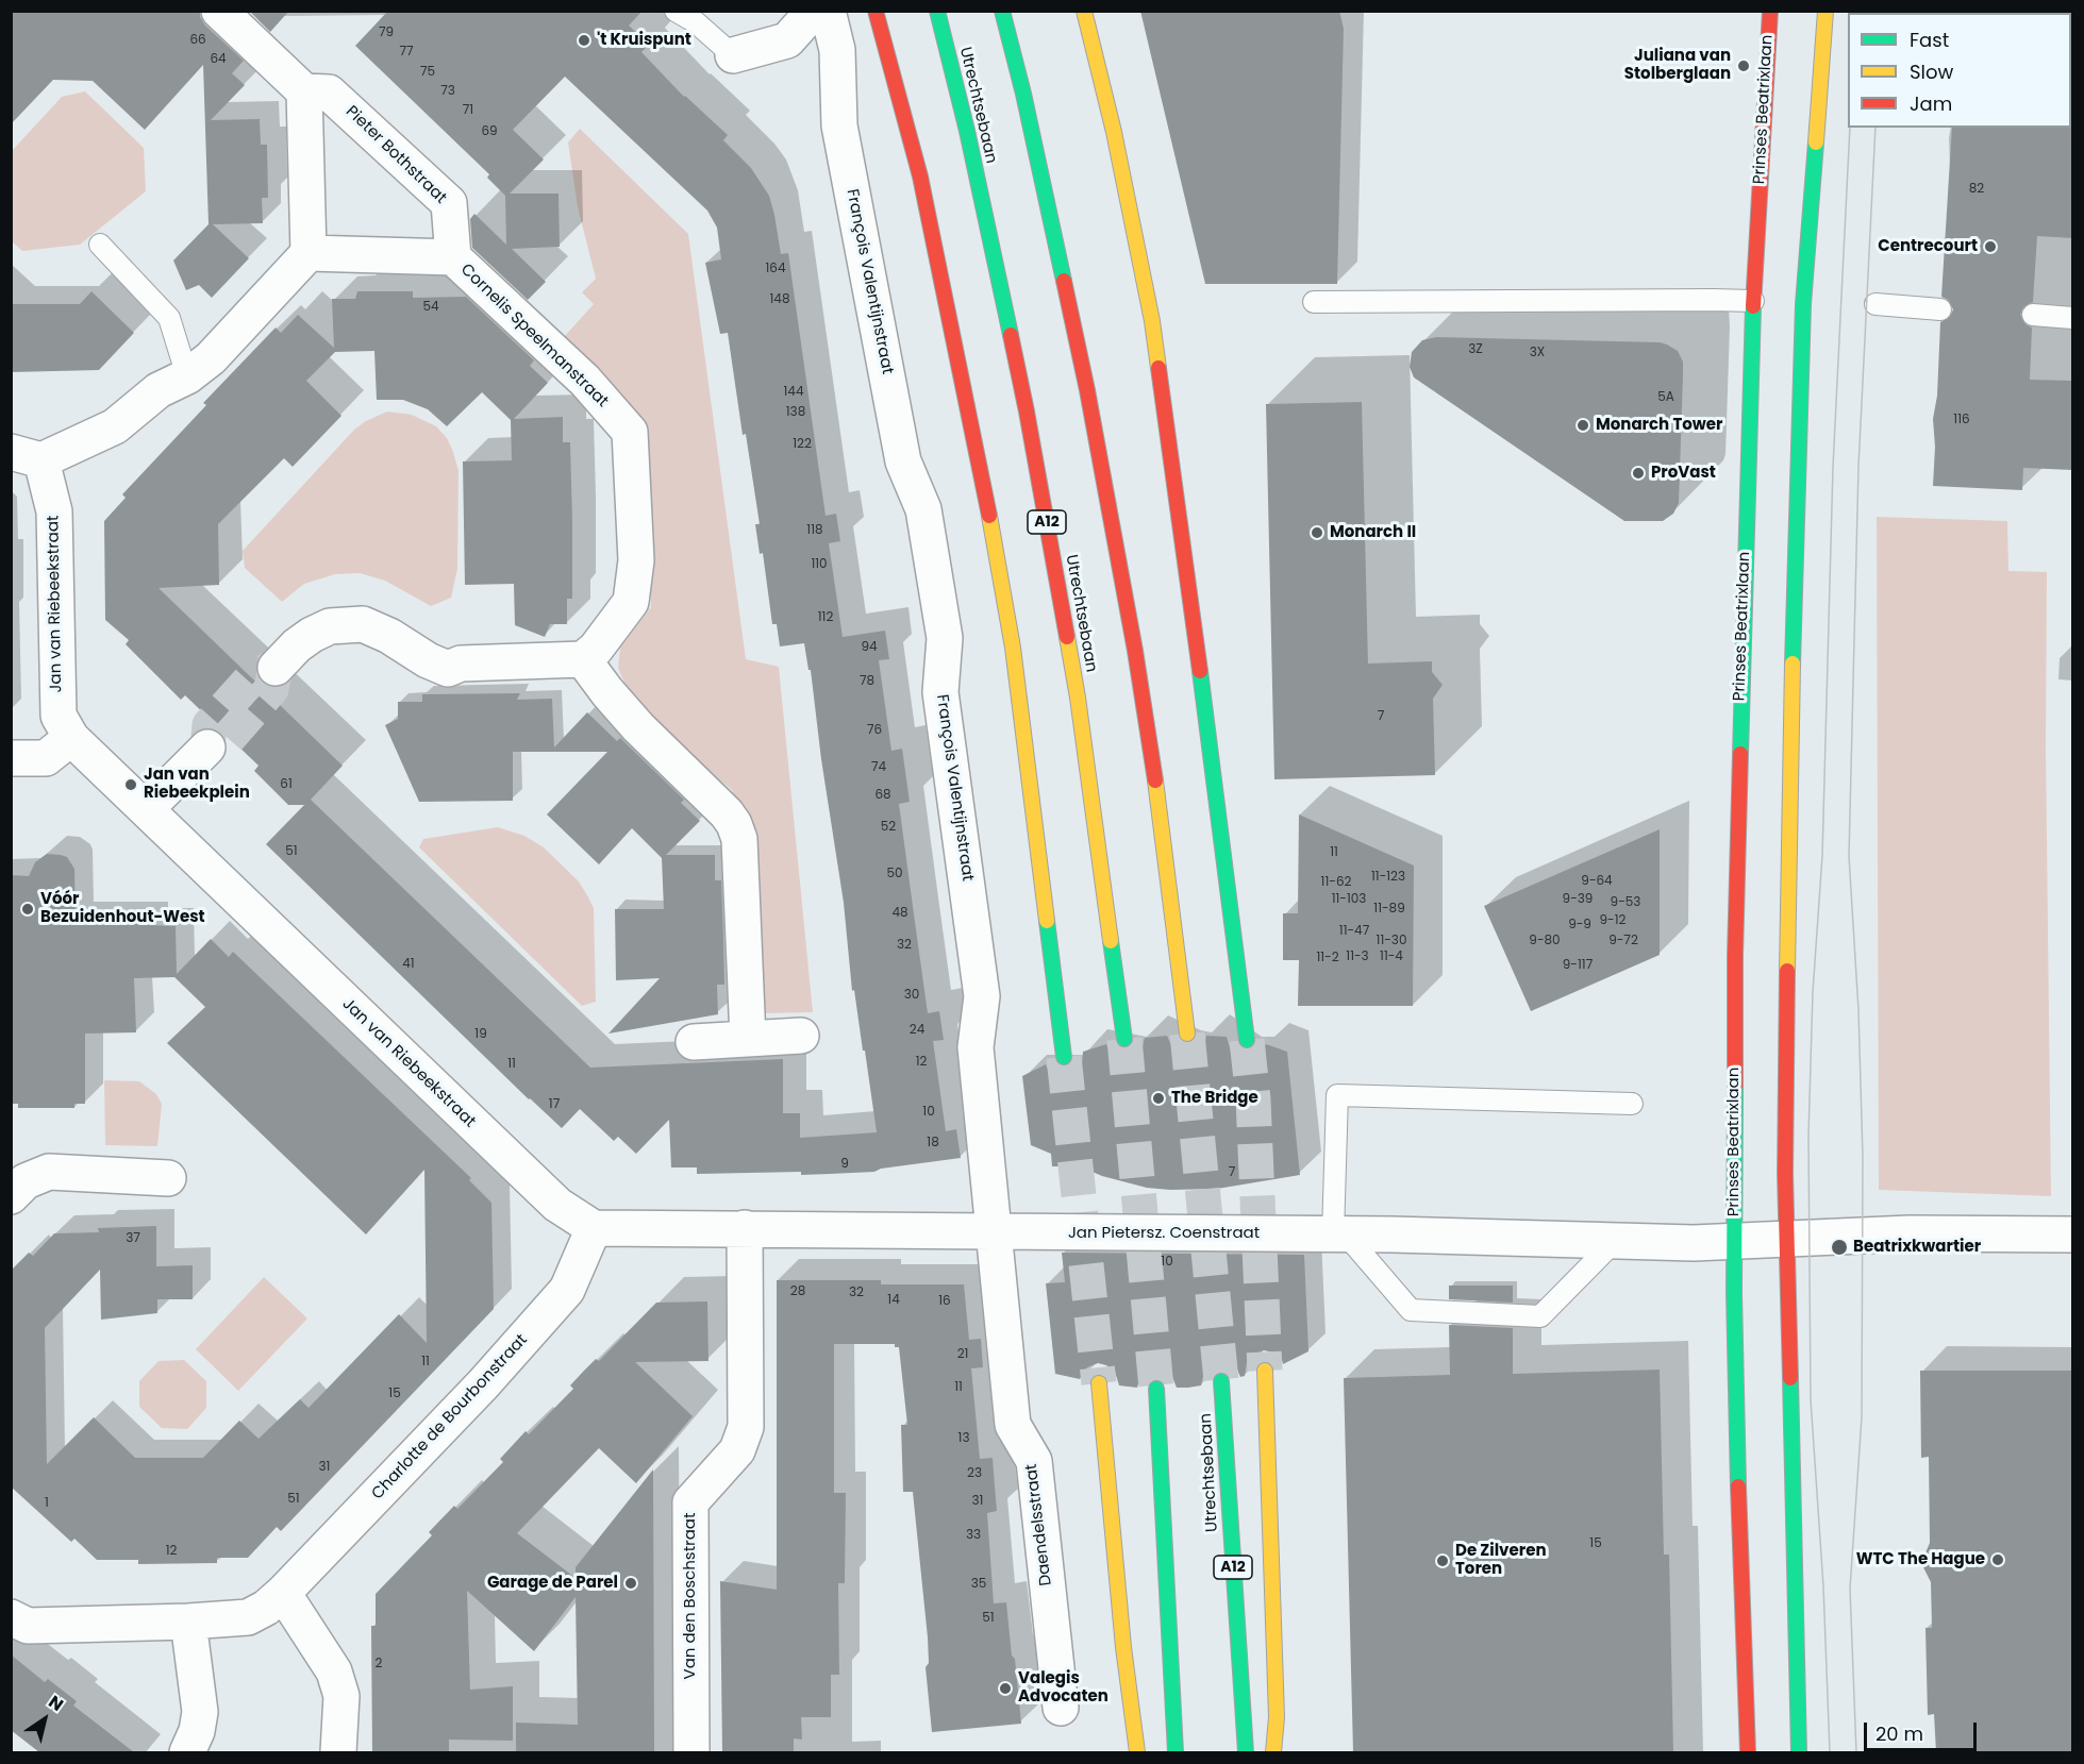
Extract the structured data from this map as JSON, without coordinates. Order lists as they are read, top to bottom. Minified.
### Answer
{"streets":{"main road":["Utrechtsebaan","Prinses Beatrixlaan","A12"],"street":["Pieter Bothstraat","François Valentijnstraat","Cornelis Speelmanstraat","Jan van Riebeekstraat","Jan Pietersz. Coenstraat","Charlotte de Bourbonstraat","Daendelsstraat","Van den Boschstraat"]},"crossings":[["Prinses Beatrixlaan","Jan Pietersz. Coenstraat"],["Pieter Bothstraat","Cornelis Speelmanstraat"],["François Valentijnstraat","Jan Pietersz. Coenstraat"],["François Valentijnstraat","Daendelsstraat"],["Jan van Riebeekstraat","Jan Pietersz. Coenstraat"],["Jan van Riebeekstraat","Charlotte de Bourbonstraat"],["Jan Pietersz. Coenstraat","Charlotte de Bourbonstraat"],["Jan Pietersz. Coenstraat","Daendelsstraat"],["Jan Pietersz. Coenstraat","Van den Boschstraat"]],"places":["'t Kruispunt","Juliana van Stolberglaan","Centrecourt","Monarch Tower","ProVast","Monarch II","Jan van Riebeekplein","Vóór Bezuidenhout-West","The Bridge","Beatrixkwartier","WTC The Hague","De Zilveren Toren","Garage de Parel","Valegis Advocaten"],"house_numbers":["79","66","77","64","75","73","71","69","82","164","148","54","3Z","3X","144","5A","138","116","122","118","110","112","94","78","7","76","74","61","68","52","51","11","50","11-123","9-64","11-62","11-103","9-39","9-53","11-89","48","9-12","9-9","11-47","11-30","9-80","9-72","32","11-3","11-4","11-2","41","9-117","30","24","19","12","11","17","10","18","9","7","37","10","28","32","14","16","21","11","11","15","13","31","23","51","31","1","33","15","12","35","51","2"],"legend":["Fast","Slow","Jam"],"scale_bar":"20 m","north":"top right"}
